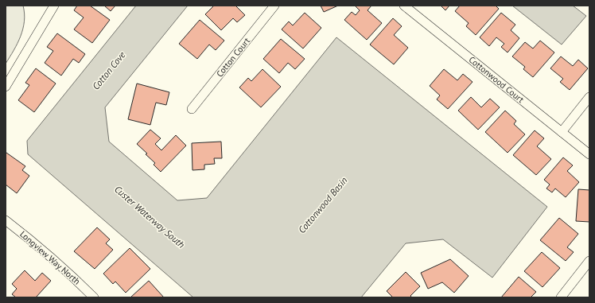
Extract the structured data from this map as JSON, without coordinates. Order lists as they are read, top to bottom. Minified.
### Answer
{"streets":{"street":["Cotton Court","Cottonwood Court","Longview Way North"]},"water":["Cotton Cove","Cottonwood Basin","Custer Waterway South"]}
